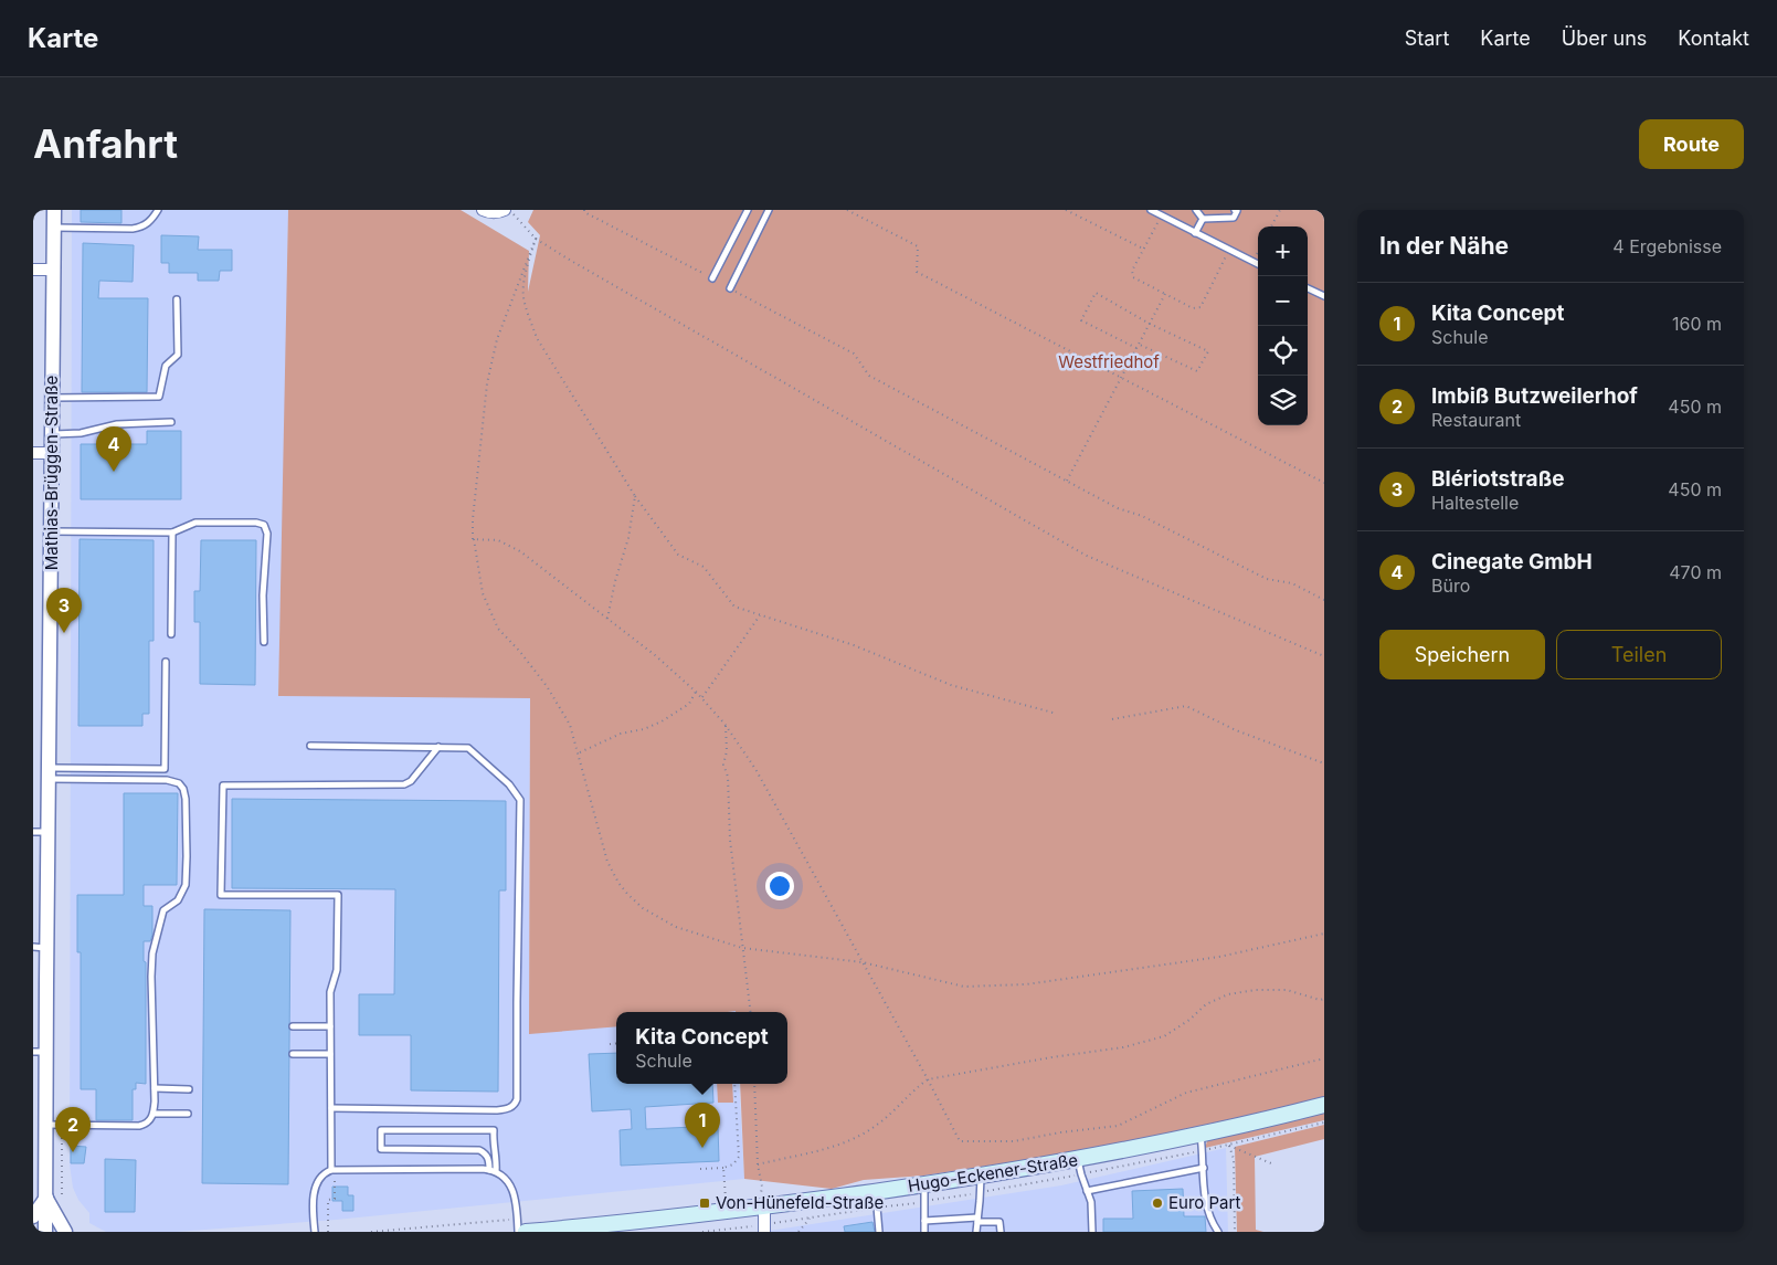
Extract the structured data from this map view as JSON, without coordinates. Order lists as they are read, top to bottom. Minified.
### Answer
{"streets":{"main road":["Hugo-Eckener-Straße"],"street":["Mathias-Brüggen-Straße"]},"parks":["Westfriedhof"],"places":{"transit":["Von-Hünefeld-Straße"],"other":["Euro Part"]},"page":{"header":"Karte","nav":["Start","Karte","Über uns","Kontakt"],"buttons":["Route",["Speichern","Teilen"]],"title":"Anfahrt","heading":["In der Nähe","4 Ergebnisse"],"map_buttons":["+","−"],"list":[{"mark":"1","name":"Kita Concept","note":"Schule","value":"160 m"},{"mark":"2","name":"Imbiß Butzweilerhof","note":"Restaurant","value":"450 m"},{"mark":"3","name":"Blériotstraße","note":"Haltestelle","value":"450 m"},{"mark":"4","name":"Cinegate GmbH","note":"Büro","value":"470 m"}],"pins":["4","3","1","2"],"popup":["Kita Concept","Schule"]}}
